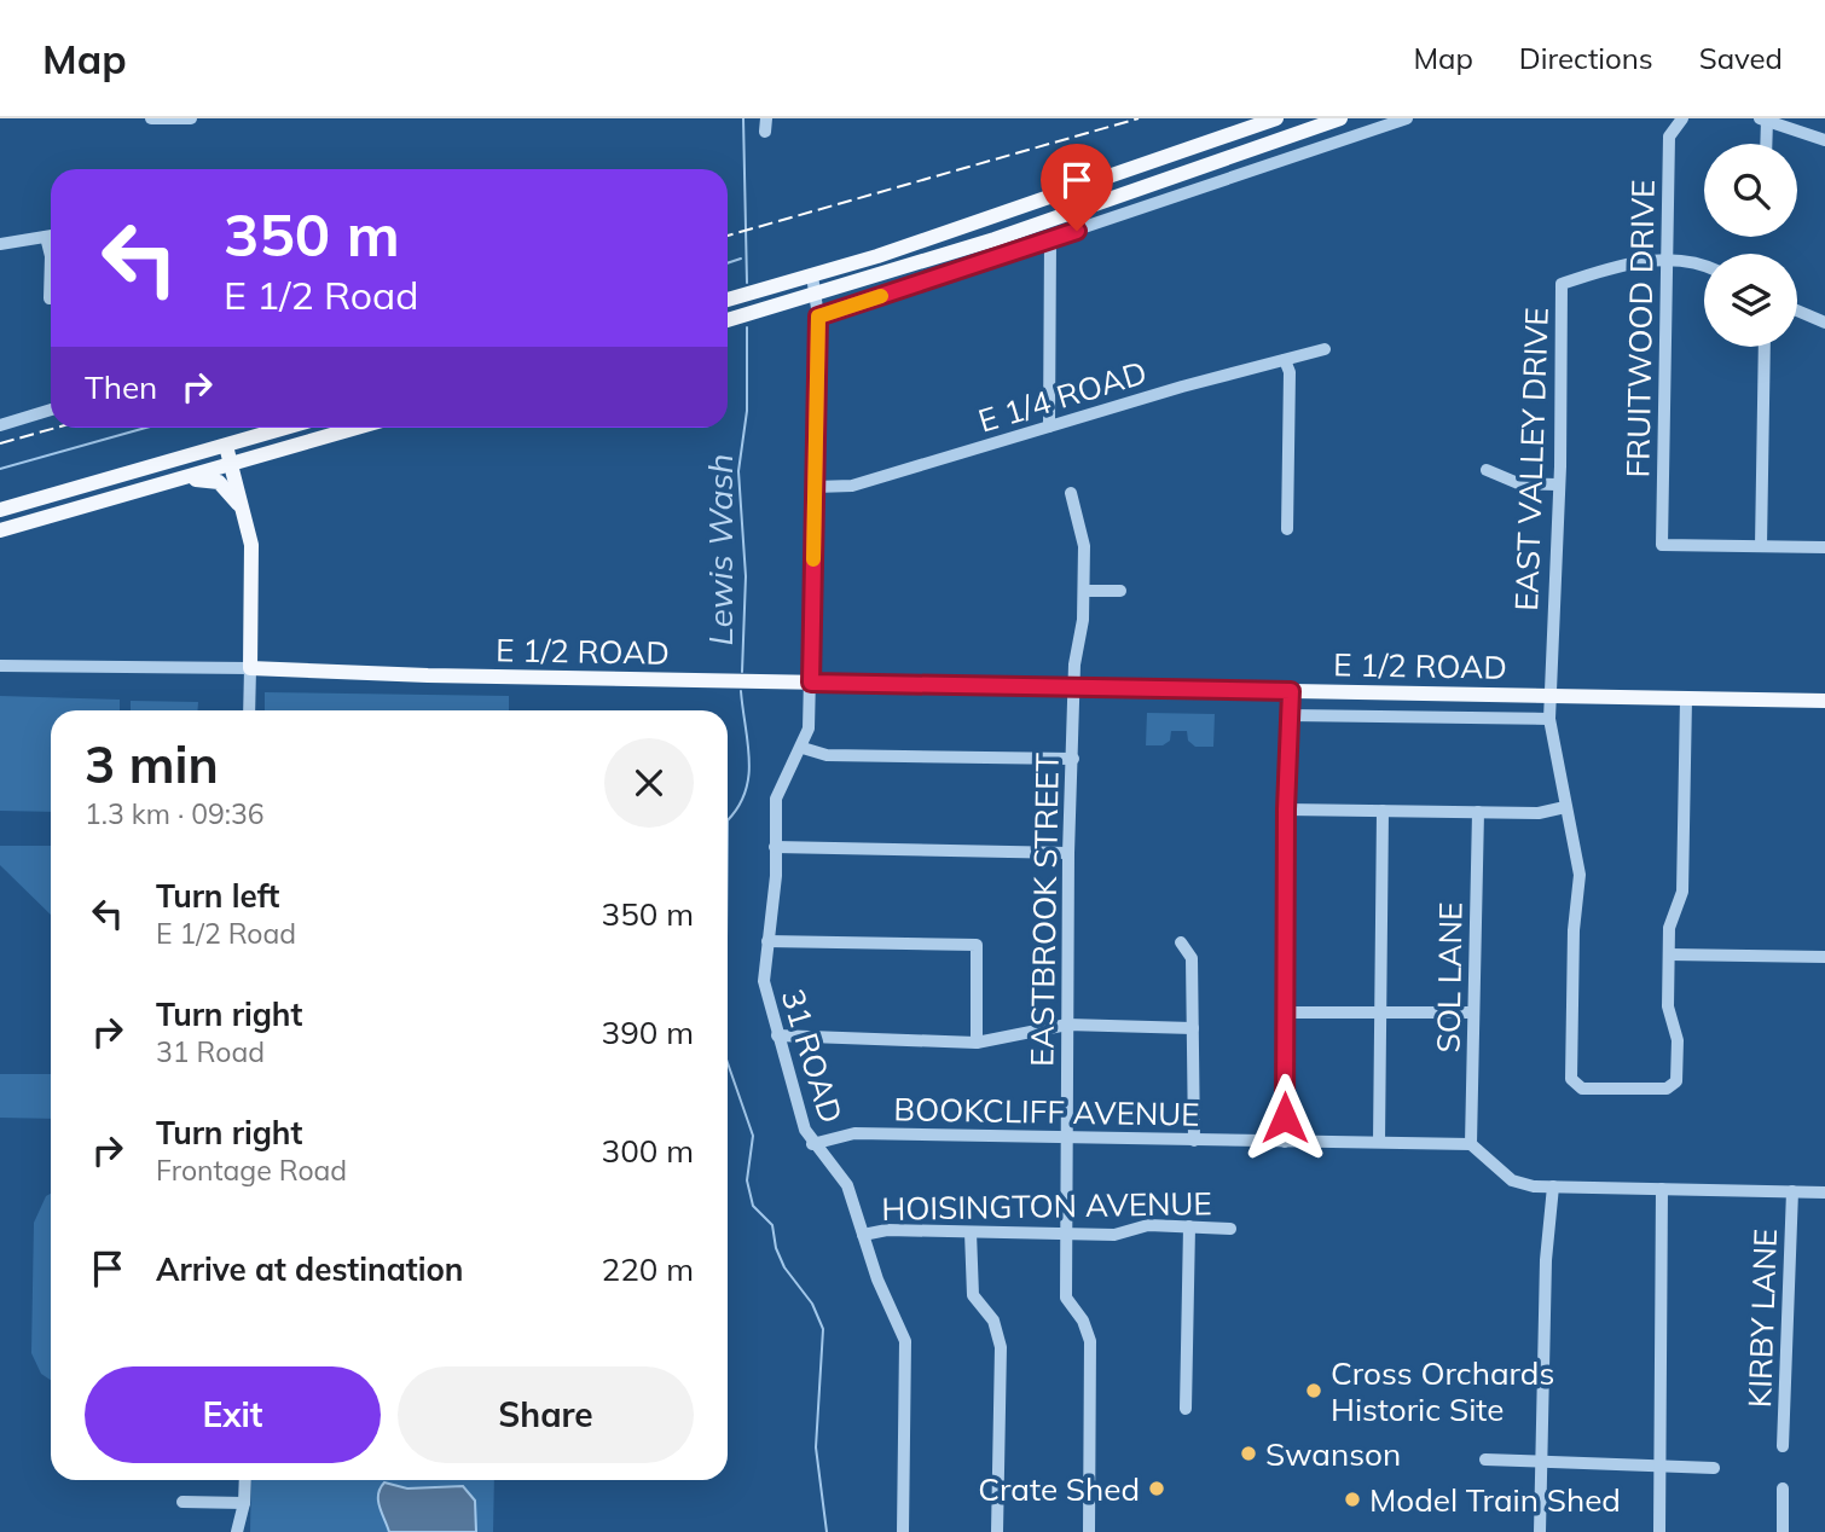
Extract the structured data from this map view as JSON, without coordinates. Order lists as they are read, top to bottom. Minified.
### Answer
{"streets":{"main road":["E 1/2 ROAD"],"street":["FRUITWOOD DRIVE","E 1/4 ROAD","EAST VALLEY DRIVE","EASTBROOK STREET","SOL LANE","31 ROAD","BOOKCLIFF AVENUE","HOISINGTON AVENUE","KIRBY LANE"]},"crossings":[["FRUITWOOD DRIVE","EAST VALLEY DRIVE"],["E 1/4 ROAD","31 ROAD"],["EAST VALLEY DRIVE","E 1/2 ROAD"],["E 1/2 ROAD","EASTBROOK STREET"],["E 1/2 ROAD","31 ROAD"],["EASTBROOK STREET","BOOKCLIFF AVENUE"],["EASTBROOK STREET","HOISINGTON AVENUE"],["SOL LANE","BOOKCLIFF AVENUE"],["31 ROAD","BOOKCLIFF AVENUE"],["31 ROAD","HOISINGTON AVENUE"]],"water":["Lewis Wash"],"places":["Cross Orchards Historic Site","Swanson","Crate Shed","Model Train Shed"],"page":{"header":"Map","nav":["Map","Directions","Saved"],"turn":["350 m","E 1/2 Road"],"then":"Then","heading":["3 min","1.3 km · 09:36"],"list":[{"name":"Turn left","note":"E 1/2 Road","value":"350 m"},{"name":"Turn right","note":"31 Road","value":"390 m"},{"name":"Turn right","note":"Frontage Road","value":"300 m"},{"name":"Arrive at destination","value":"220 m"}],"buttons":["Exit","Share"]}}
